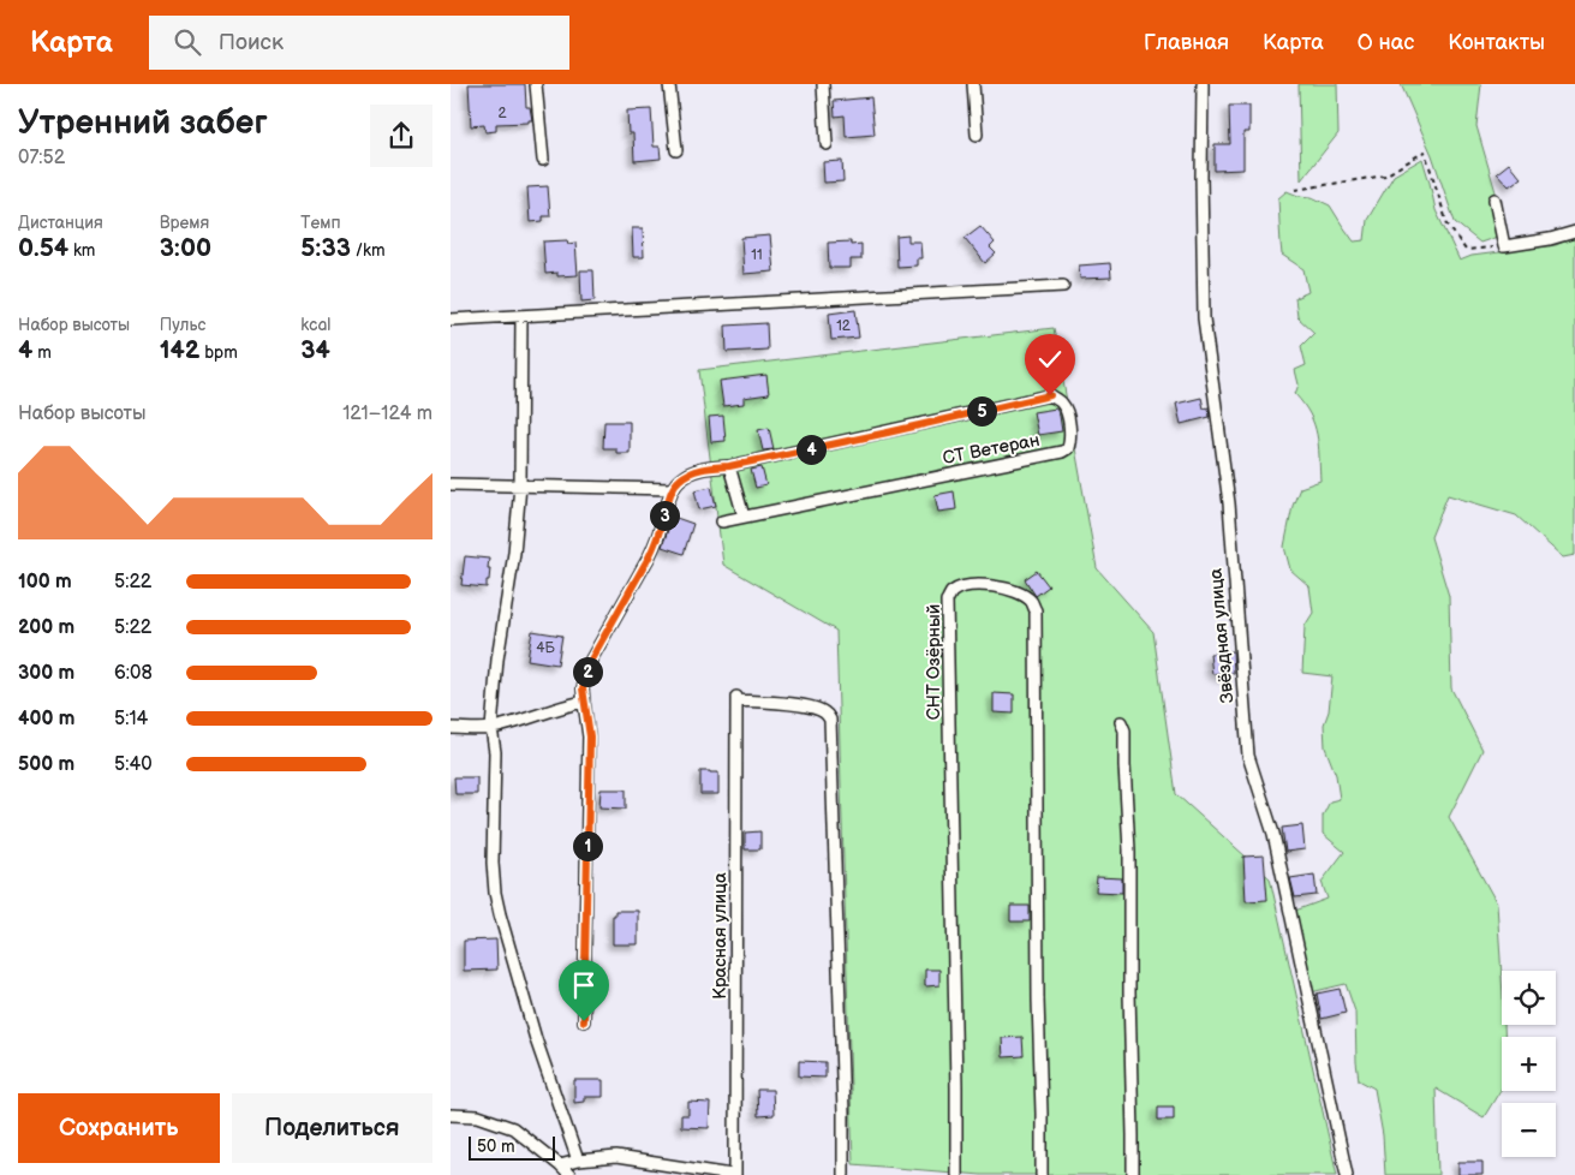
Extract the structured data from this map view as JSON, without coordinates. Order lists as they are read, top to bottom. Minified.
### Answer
{"streets":{"street":["СТ Ветеран","Звёздная улица","СНТ Озёрный","Красная улица"]},"house_numbers":["2","11","12","4Б"],"scale_bar":"50 m","page":{"header":"Карта","search":"Поиск","nav":["Главная","Карта","О нас","Контакты"],"heading":["Утренний забег","07:52"],"stats":[["Дистанция","0.54 km"],["Время","3:00"],["Темп","5:33 /km"],["Набор высоты","4 m"],["Пульс","142 bpm"],["kcal","34"]],"chart":["Набор высоты","121–124 m"],"pins":["5","4","3","2","1"],"list":[{"name":"100 m","note":"5:22"},{"name":"200 m","note":"5:22"},{"name":"300 m","note":"6:08"},{"name":"400 m","note":"5:14"},{"name":"500 m","note":"5:40"}],"map_buttons":["+","−"],"buttons":["Сохранить","Поделиться"],"scale":"50 m"}}
